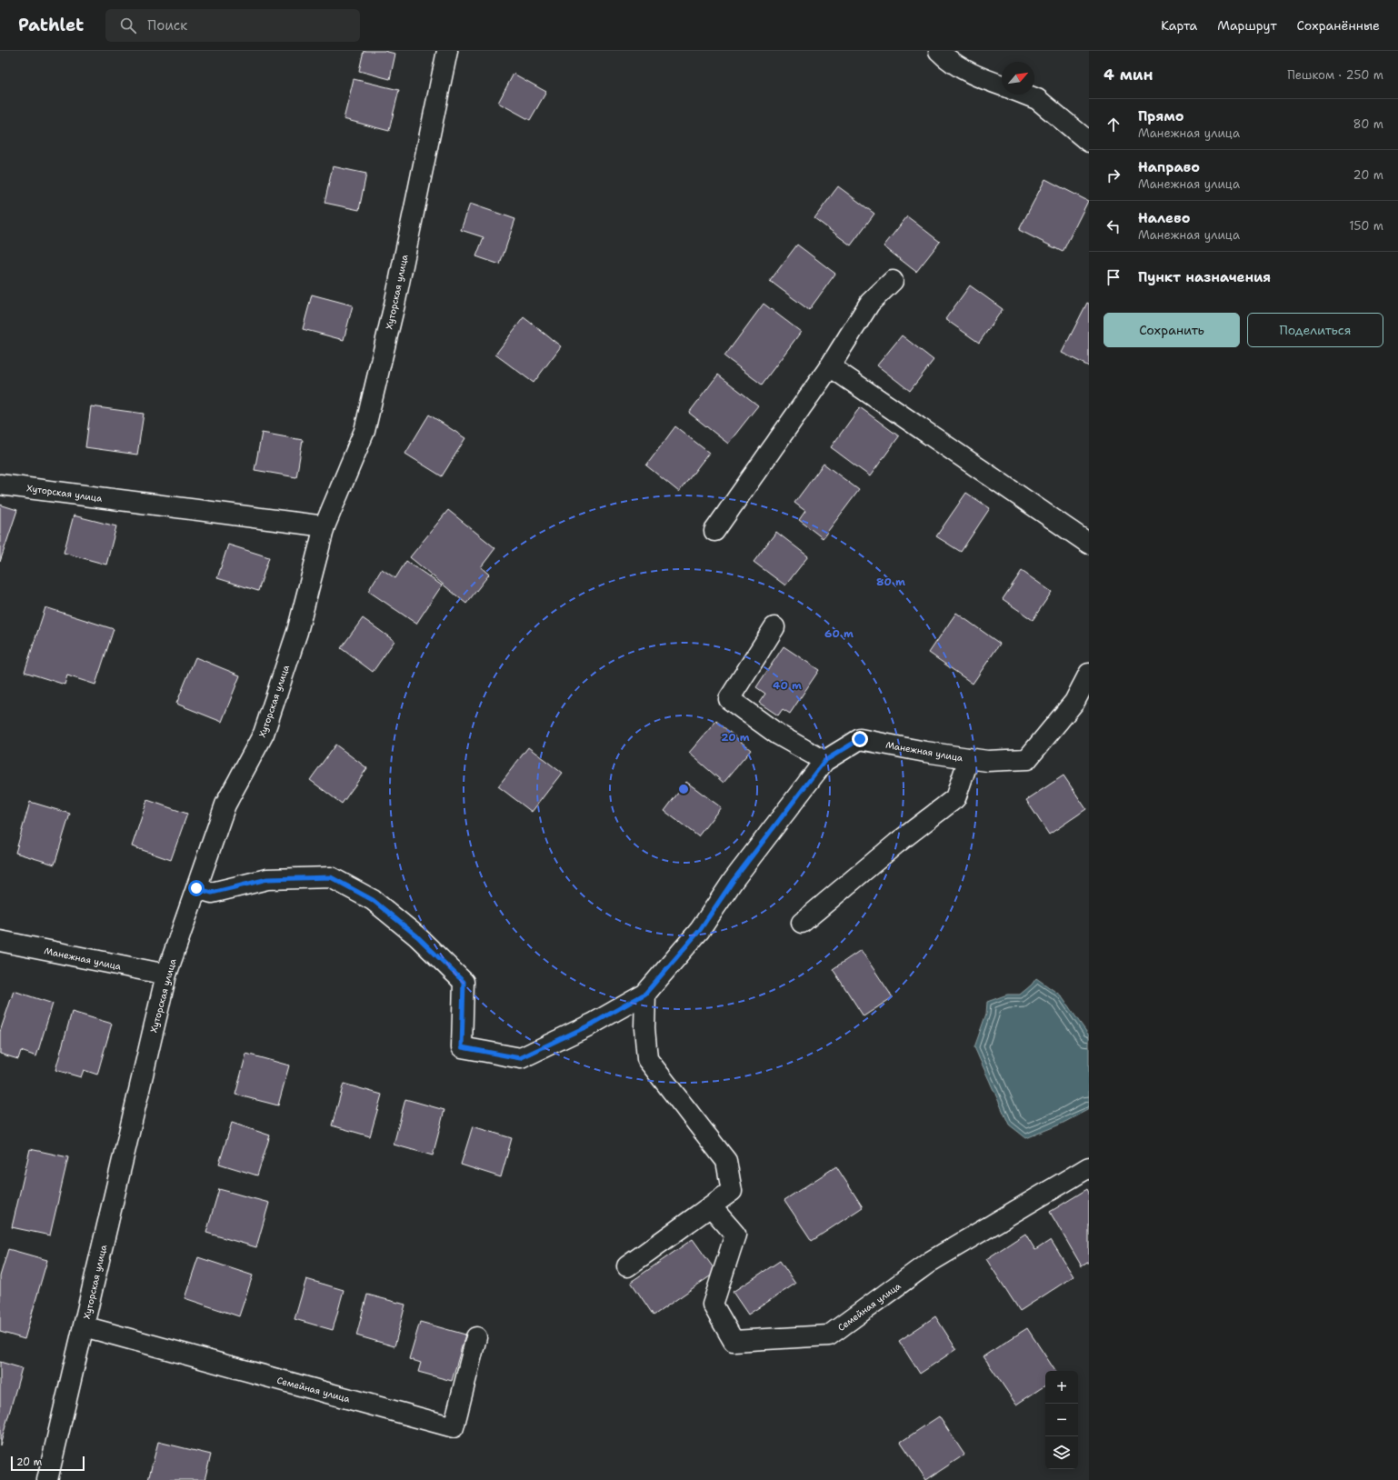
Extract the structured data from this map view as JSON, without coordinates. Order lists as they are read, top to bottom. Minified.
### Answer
{"streets":{"street":["Хуторская улица","Манежная улица","Семейная улица"]},"crossings":[["Хуторская улица","Манежная улица"],["Хуторская улица","Семейная улица"]],"scale_bar":"20 m","north":"top right","page":{"header":"Pathlet","search":"Поиск","nav":["Карта","Маршрут","Сохранённые"],"heading":["4 мин","Пешком · 250 m"],"list":[["Прямо","Манежная улица","80 m"],["Направо","Манежная улица","20 m"],["Налево","Манежная улица","150 m"],"Пункт назначения"],"buttons":["Сохранить","Поделиться"],"map_buttons":["+","−"],"scale":"20 m"},"rings":["80 m","60 m","40 m","20 m"]}
